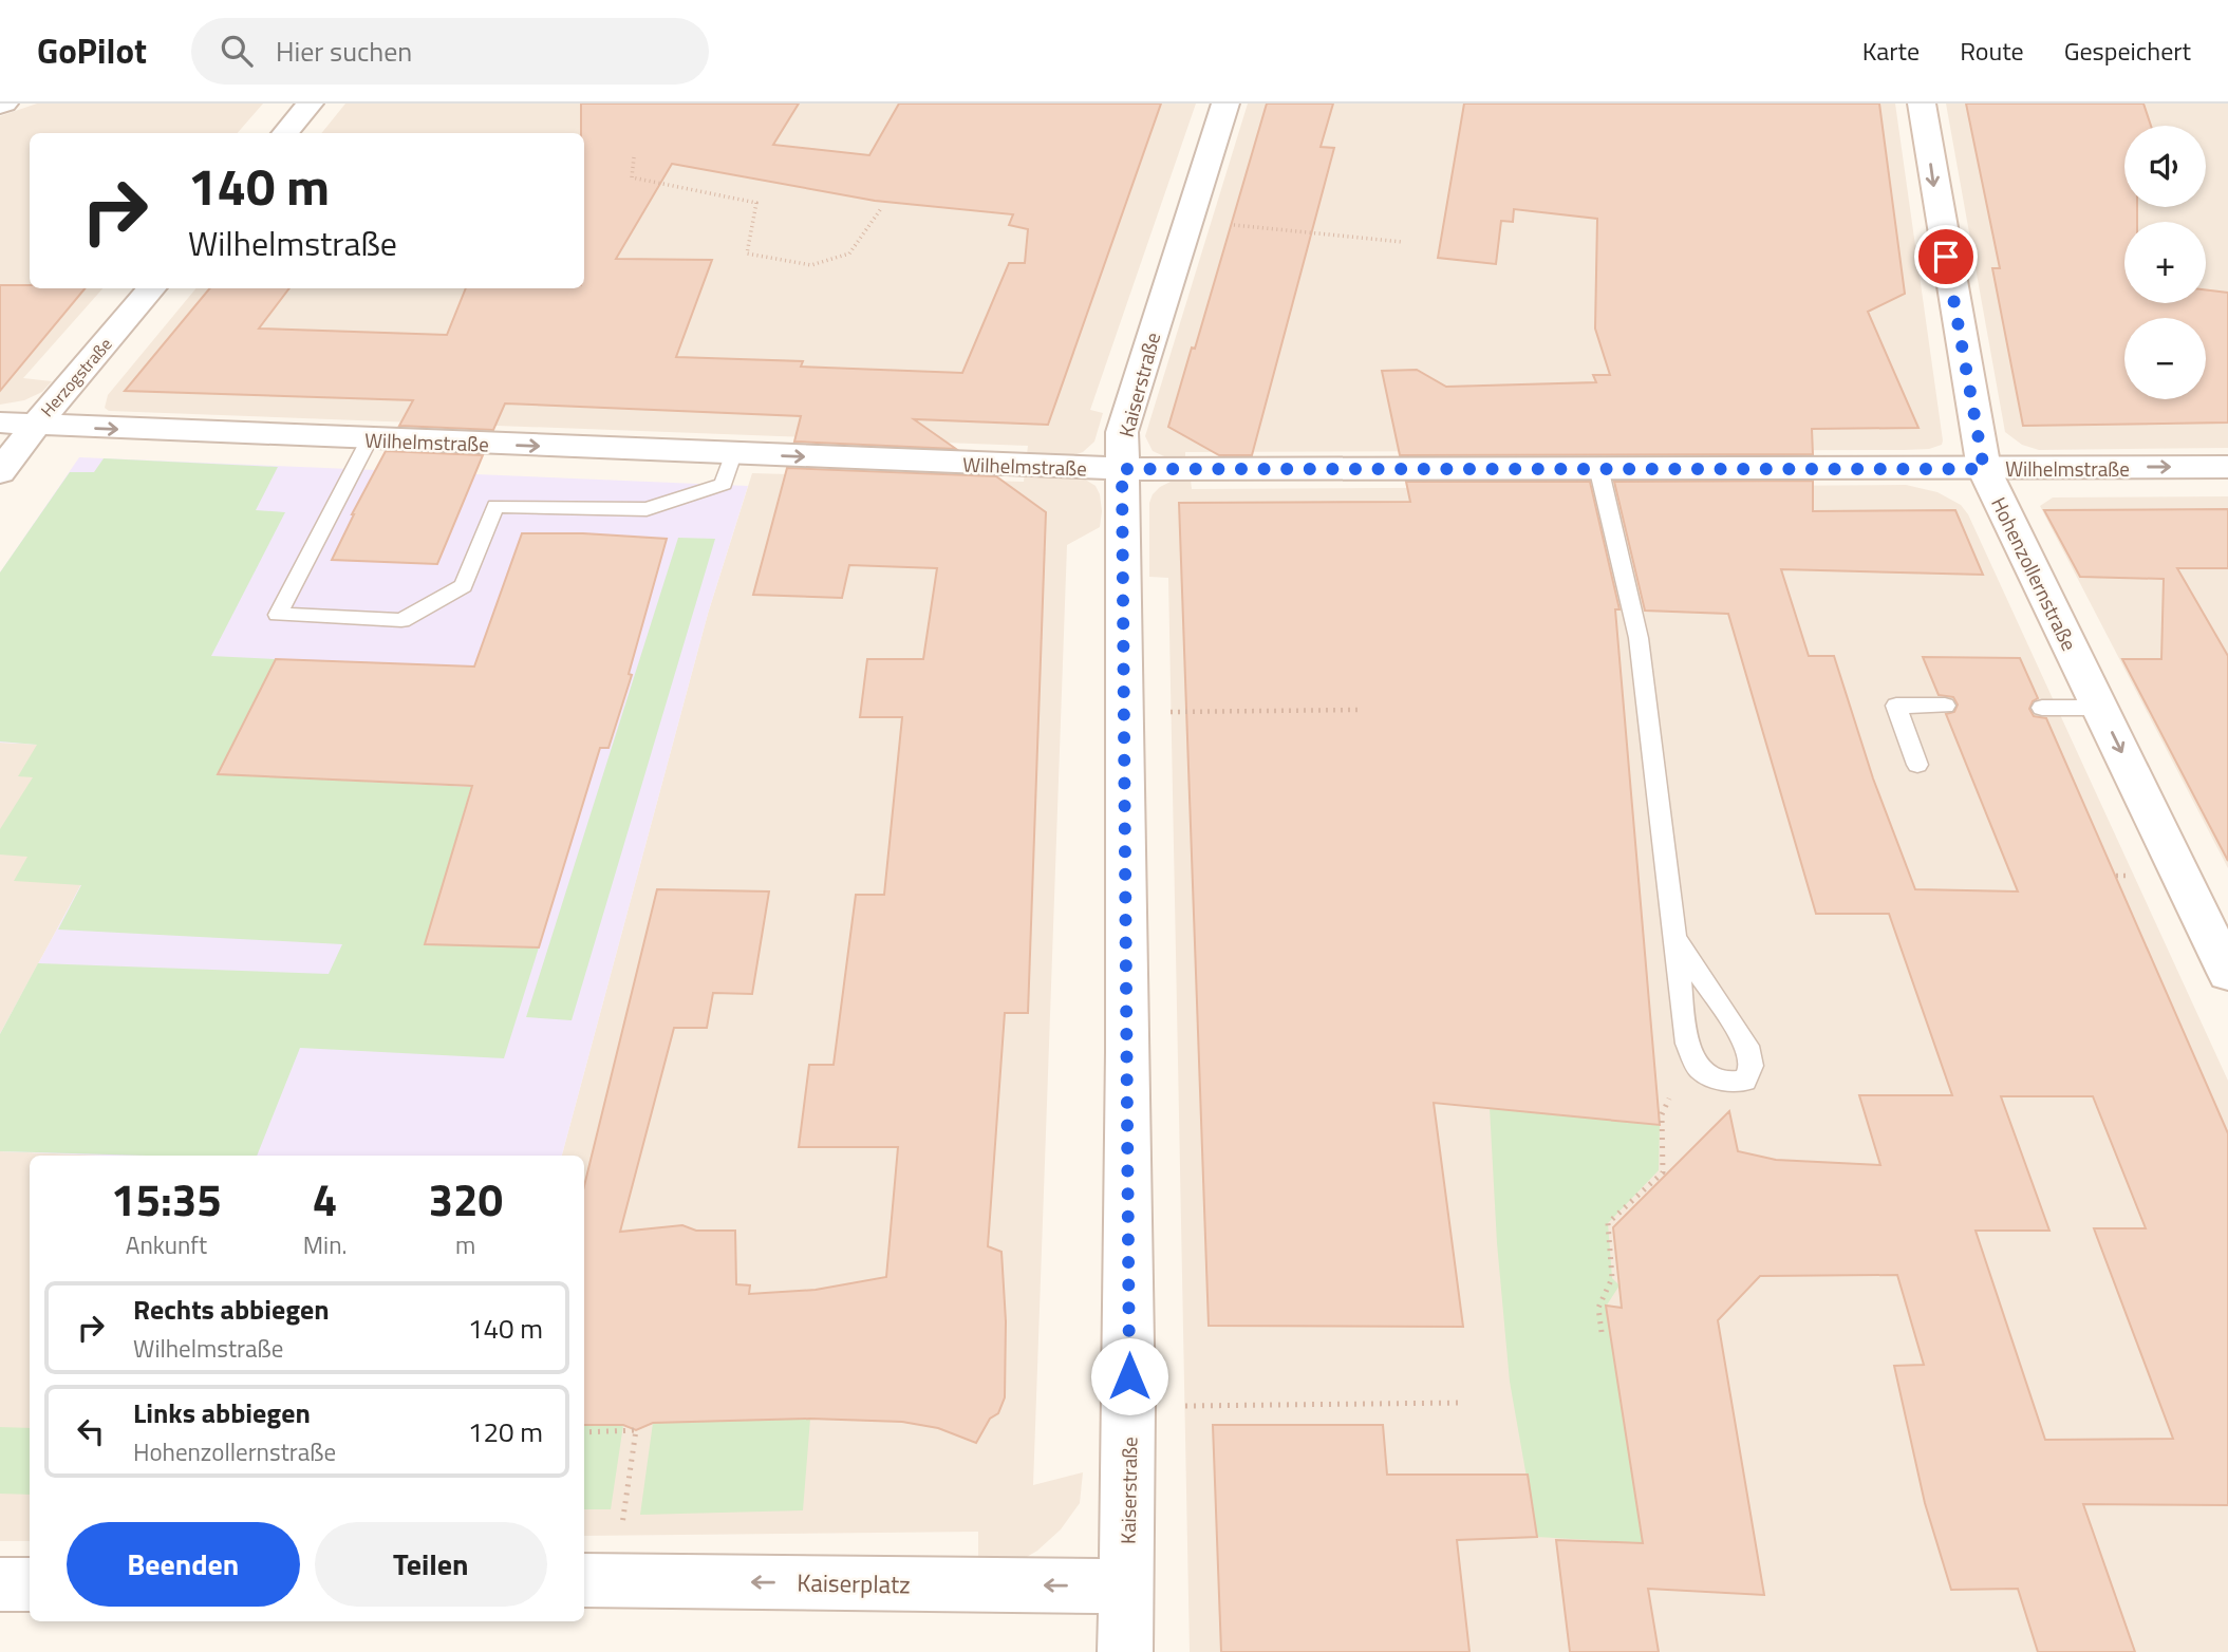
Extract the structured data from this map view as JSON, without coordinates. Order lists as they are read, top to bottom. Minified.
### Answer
{"streets":{"street":["Herzogstraße","Kaiserstraße","Wilhelmstraße","Hohenzollernstraße","Kaiserplatz"]},"crossings":[["Herzogstraße","Wilhelmstraße"],["Kaiserstraße","Wilhelmstraße"],["Kaiserstraße","Kaiserplatz"],["Wilhelmstraße","Hohenzollernstraße"]],"one_way":["Wilhelmstraße","Hohenzollernstraße","Kaiserplatz"],"page":{"header":"GoPilot","search":"Hier suchen","nav":["Karte","Route","Gespeichert"],"map_buttons":["+","−"],"turn":["140 m","Wilhelmstraße"],"eta":["15:35","Ankunft","4","Min.","320","m"],"list":[{"name":"Rechts abbiegen","note":"Wilhelmstraße","value":"140 m"},{"name":"Links abbiegen","note":"Hohenzollernstraße","value":"120 m"}],"buttons":["Beenden","Teilen"]}}
